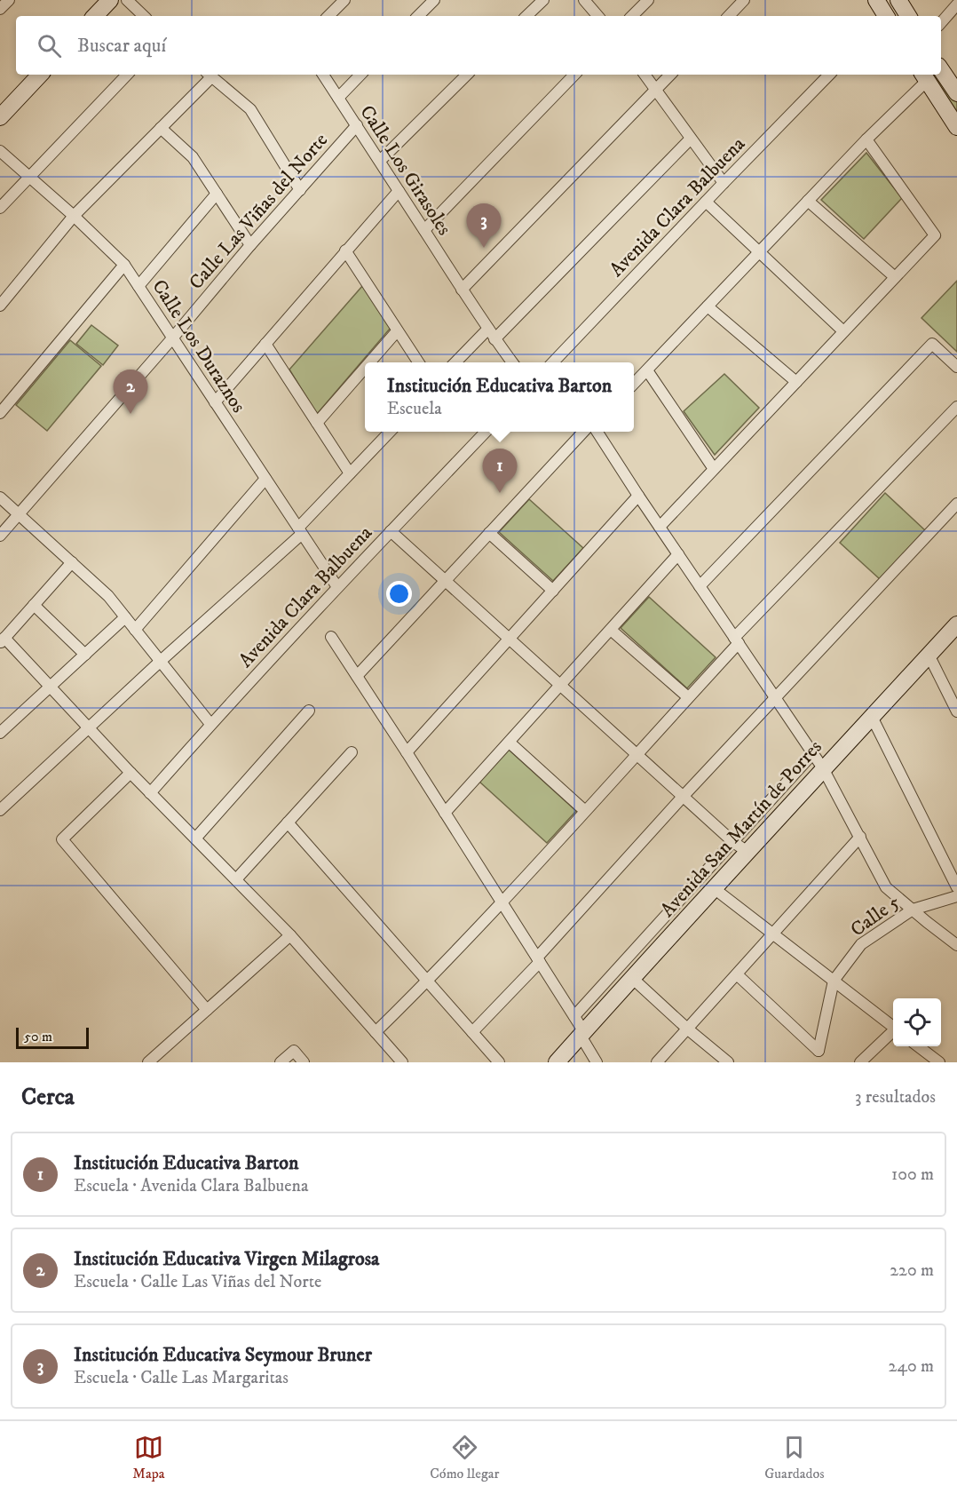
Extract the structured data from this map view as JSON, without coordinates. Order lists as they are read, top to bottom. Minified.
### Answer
{"streets":{"street":["Calle Los Girasoles","Avenida Clara Balbuena","Calle Las Viñas del Norte","Calle Los Duraznos","Avenida San Martín de Porres","Calle 5"]},"crossings":[["Calle Los Girasoles","Calle Las Viñas del Norte"],["Avenida Clara Balbuena","Calle Los Duraznos"],["Calle Las Viñas del Norte","Calle Los Duraznos"]],"scale_bar":"50 m","page":{"search":"Buscar aquí","pins":["3","2","1"],"popup":["Institución Educativa Barton","Escuela"],"scale":"50 m","heading":["Cerca","3 resultados"],"list":[{"mark":"1","name":"Institución Educativa Barton","note":"Escuela · Avenida Clara Balbuena","value":"100 m"},{"mark":"2","name":"Institución Educativa Virgen Milagrosa","note":"Escuela · Calle Las Viñas del Norte","value":"220 m"},{"mark":"3","name":"Institución Educativa Seymour Bruner","note":"Escuela · Calle Las Margaritas","value":"240 m"}],"nav":["Mapa","Cómo llegar","Guardados"]}}
